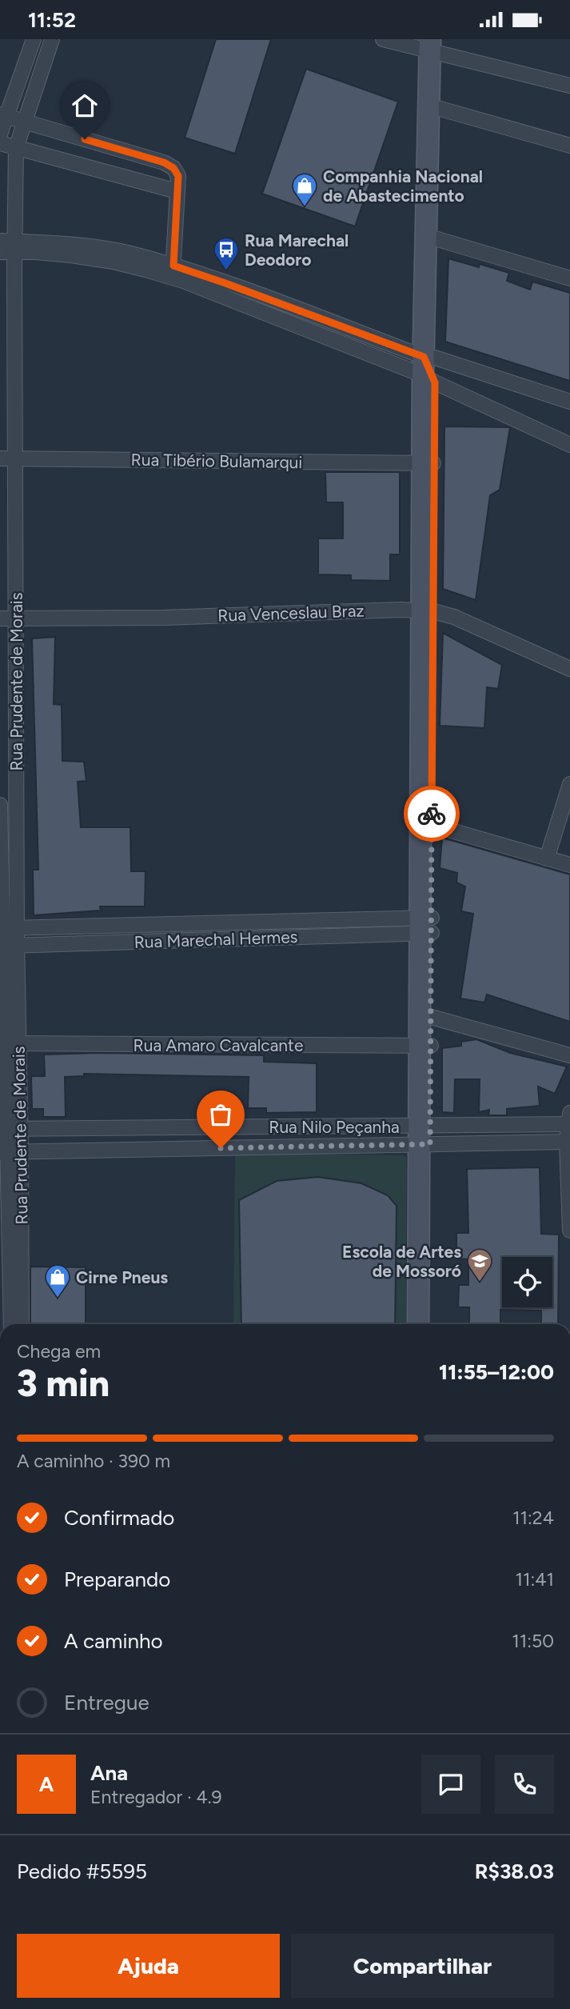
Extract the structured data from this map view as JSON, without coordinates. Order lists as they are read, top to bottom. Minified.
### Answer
{"streets":{"street":["Rua Tibério Bulamarqui","Rua Venceslau Braz","Rua Prudente de Morais","Rua Marechal Hermes","Rua Amaro Cavalcante","Rua Nilo Peçanha"]},"crossings":[["Rua Tibério Bulamarqui","Rua Prudente de Morais"],["Rua Venceslau Braz","Rua Prudente de Morais"],["Rua Prudente de Morais","Rua Marechal Hermes"],["Rua Prudente de Morais","Rua Amaro Cavalcante"],["Rua Prudente de Morais","Rua Nilo Peçanha"]],"places":{"shop":["Companhia Nacional de Abastecimento","Cirne Pneus"],"bus stop":["Rua Marechal Deodoro"],"school or university":["Escola de Artes de Mossoró"]},"page":{"status":"11:52","heading":["3 min","Chega em","11:55–12:00"],"panel":["Ana","Entregador · 4.9","Pedido #5595","R$38.03"],"bar":"A caminho · 390 m","list":[["Confirmado","11:24"],["Preparando","11:41"],["A caminho","11:50"],"Entregue"],"round":"A","buttons":["Ajuda","Compartilhar"]}}
